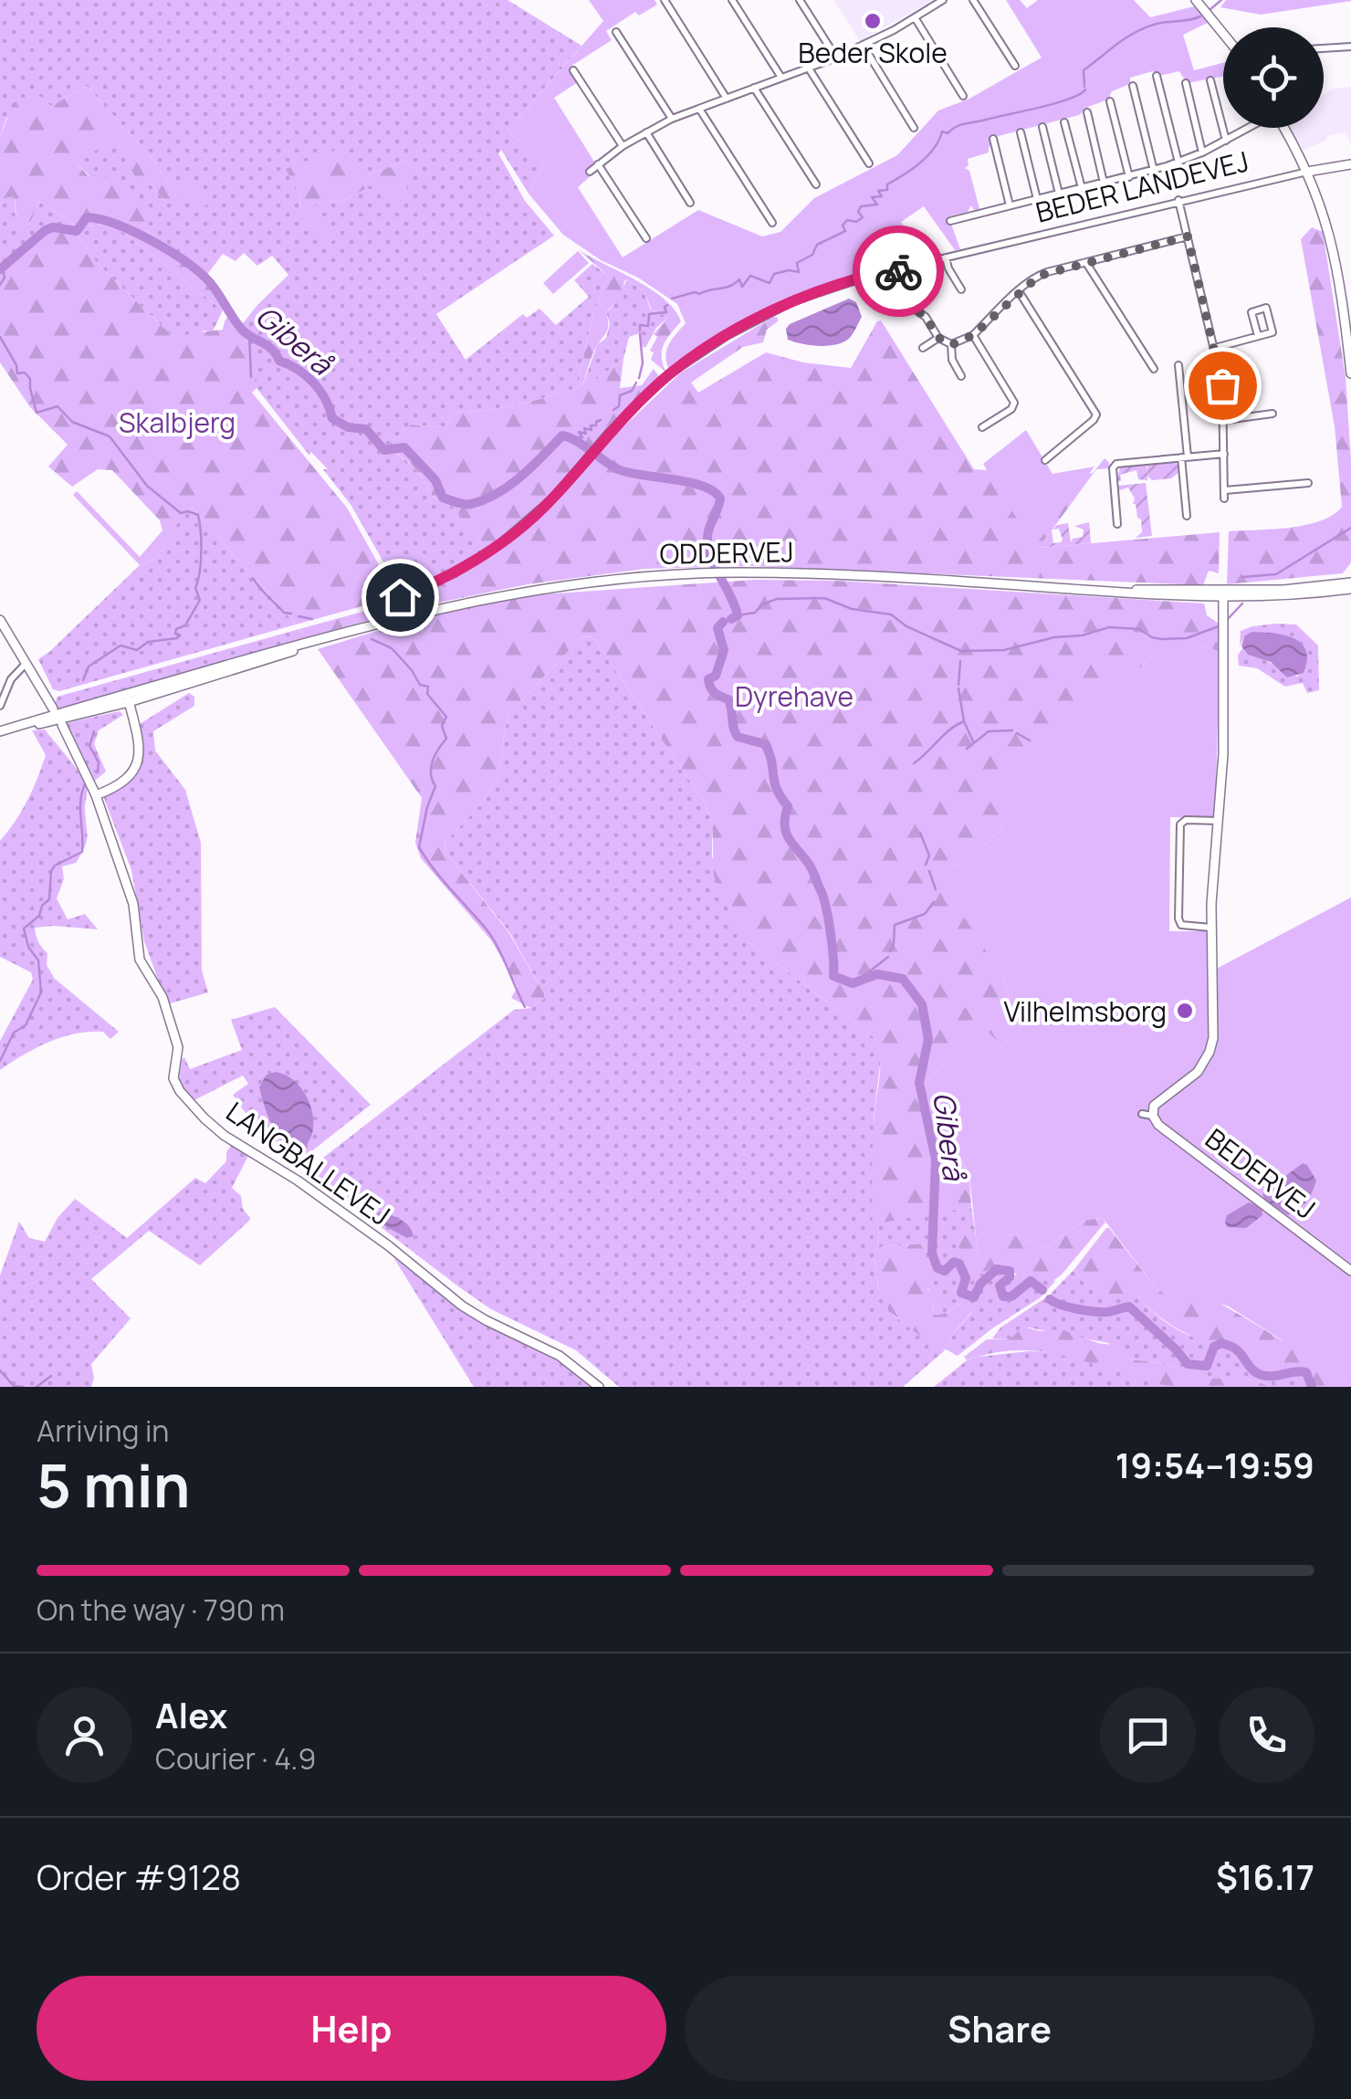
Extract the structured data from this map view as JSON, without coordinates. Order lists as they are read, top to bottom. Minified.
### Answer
{"streets":{"street":["BEDER LANDEVEJ","ODDERVEJ","LANGBALLEVEJ","BEDERVEJ"]},"water":["Giberå"],"parks":["Skalbjerg","Dyrehave"],"places":["Beder Skole","Vilhelmsborg"],"page":{"heading":["5 min","Arriving in","19:54–19:59"],"panel":["Alex","Courier · 4.9","Order #9128","$16.17"],"bar":"On the way · 790 m","buttons":["Help","Share"]}}
